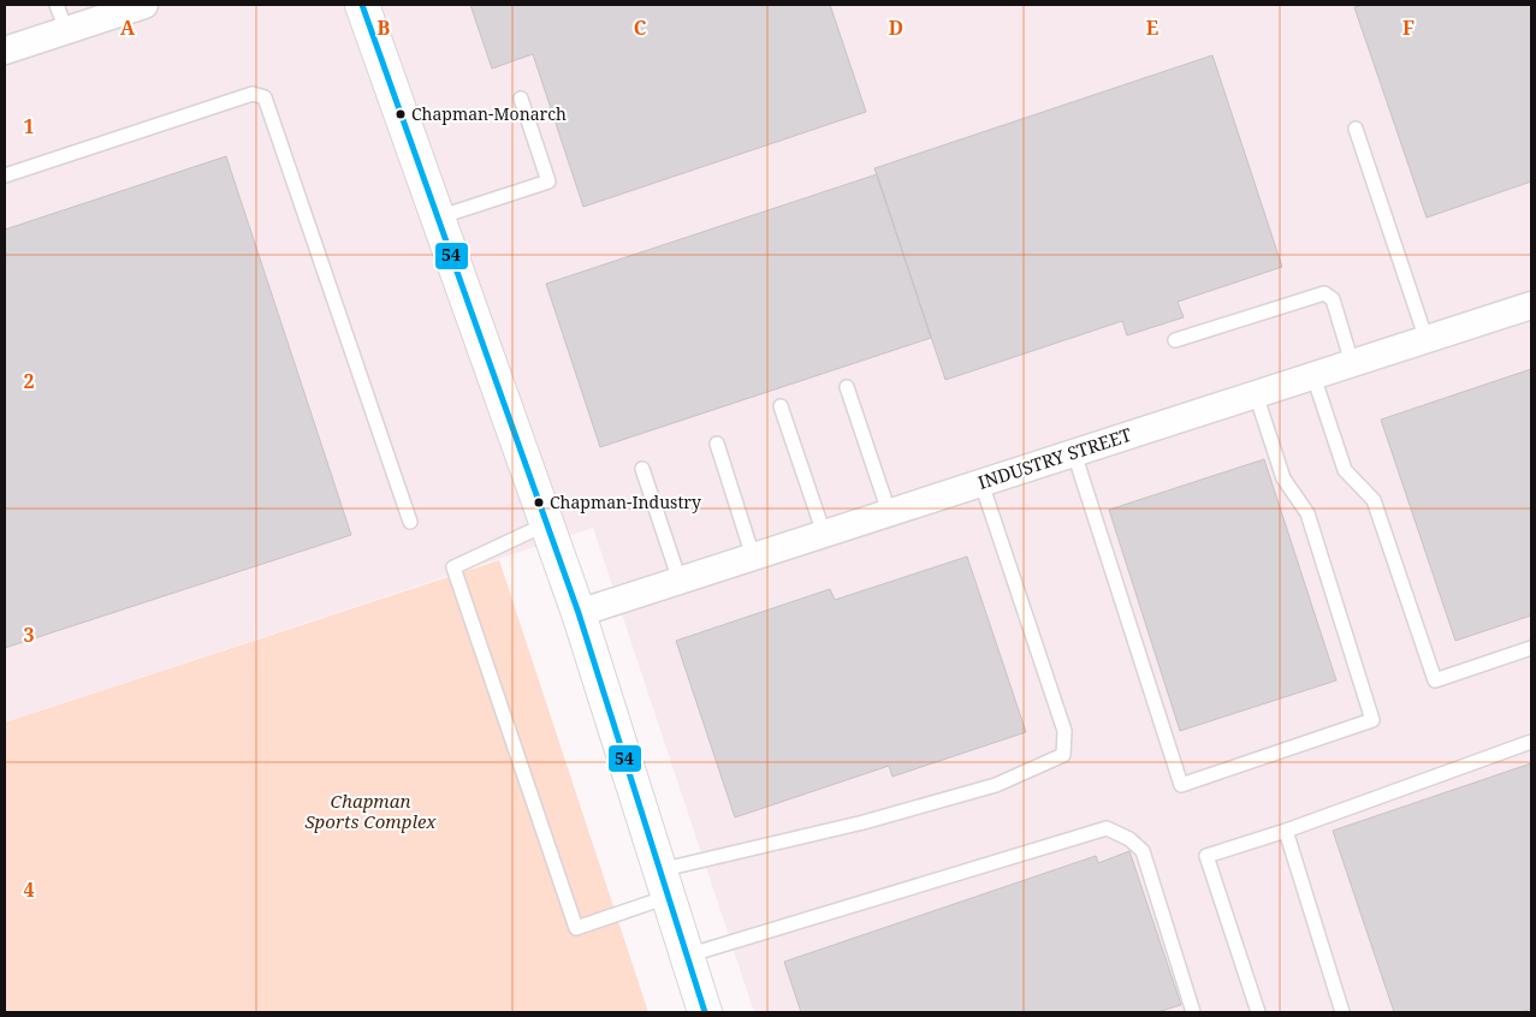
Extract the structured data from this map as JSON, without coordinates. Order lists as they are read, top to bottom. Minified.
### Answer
{"streets":{"street":["INDUSTRY STREET"]},"parks":["Chapman Sports Complex"],"places":["Chapman-Monarch","Chapman-Industry"],"lines":["transit line 54"],"grid":{"columns":["A","B","C","D","E","F"],"rows":["1","2","3","4"]}}
